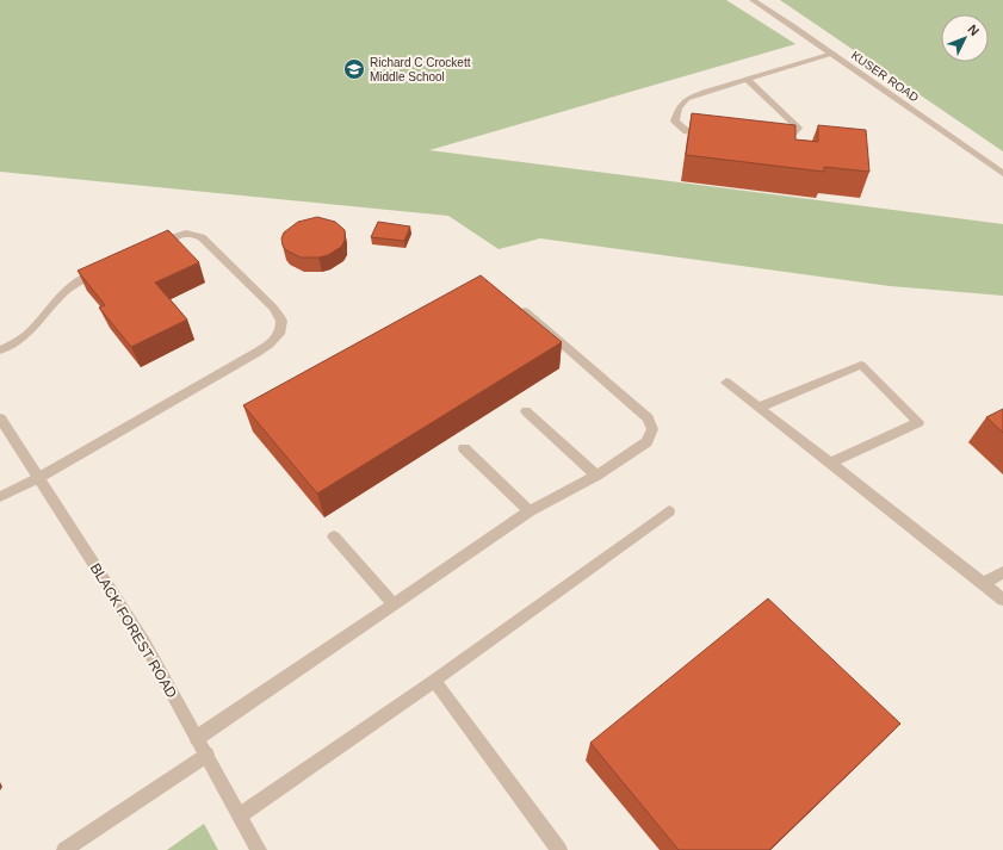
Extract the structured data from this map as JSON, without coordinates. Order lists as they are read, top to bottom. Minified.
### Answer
{"streets":{"street":["KUSER ROAD","BLACK FOREST ROAD"]},"places":{"school or university":["Richard C Crockett Middle School"]},"north":"top right"}
